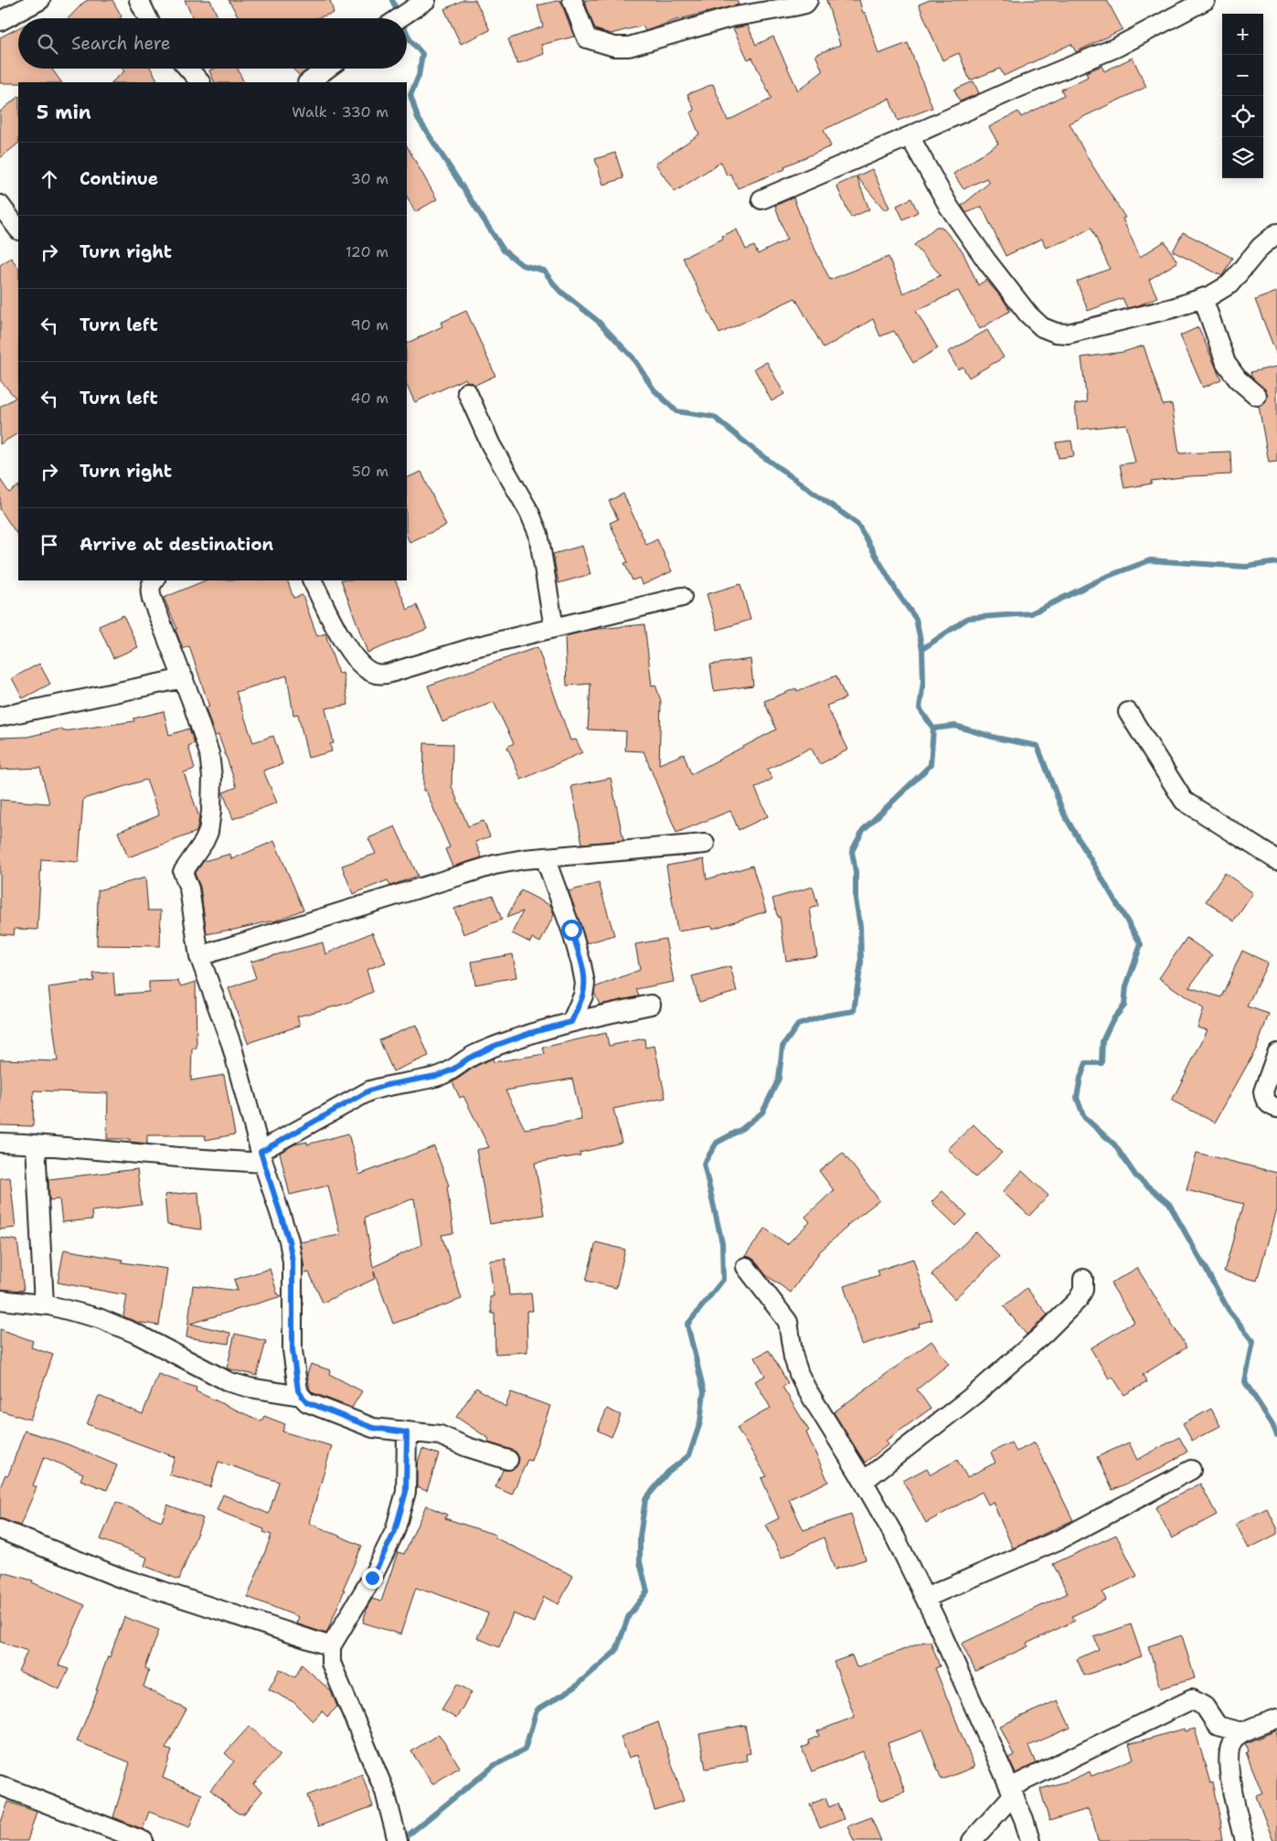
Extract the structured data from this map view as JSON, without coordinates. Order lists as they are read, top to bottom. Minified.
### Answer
{"page":{"map_buttons":["+","−"],"search":"Search here","heading":["5 min","Walk · 330 m"],"list":[["Continue","30 m"],["Turn right","120 m"],["Turn left","90 m"],["Turn left","40 m"],["Turn right","50 m"],"Arrive at destination"]}}
